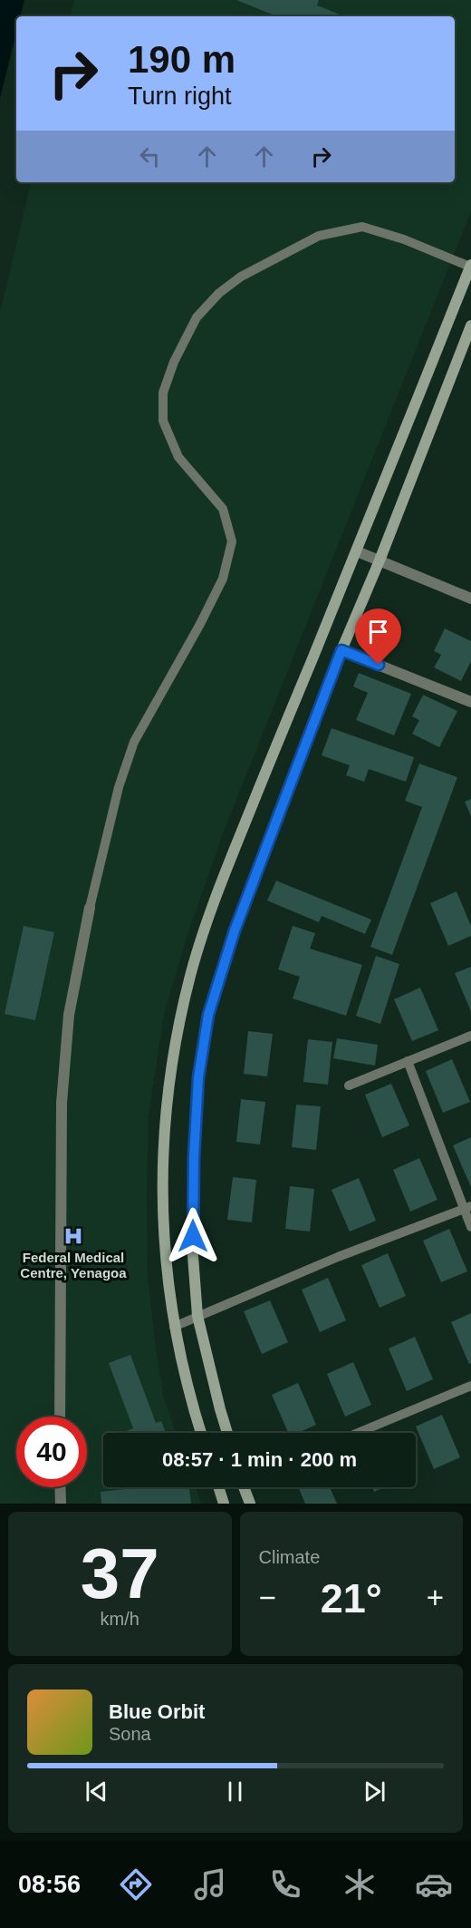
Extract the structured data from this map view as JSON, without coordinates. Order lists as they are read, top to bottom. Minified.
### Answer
{"places":{"hospital":["Federal Medical Centre, Yenagoa"]},"page":{"turn":["190 m","Turn right"],"limit":"40","trip":"08:57 · 1 min · 200 m","tile":[["37","km/h"],"Climate"],"heat":["−","21°","+"],"song":["Blue Orbit","Sona"],"tabs":"08:56"}}
